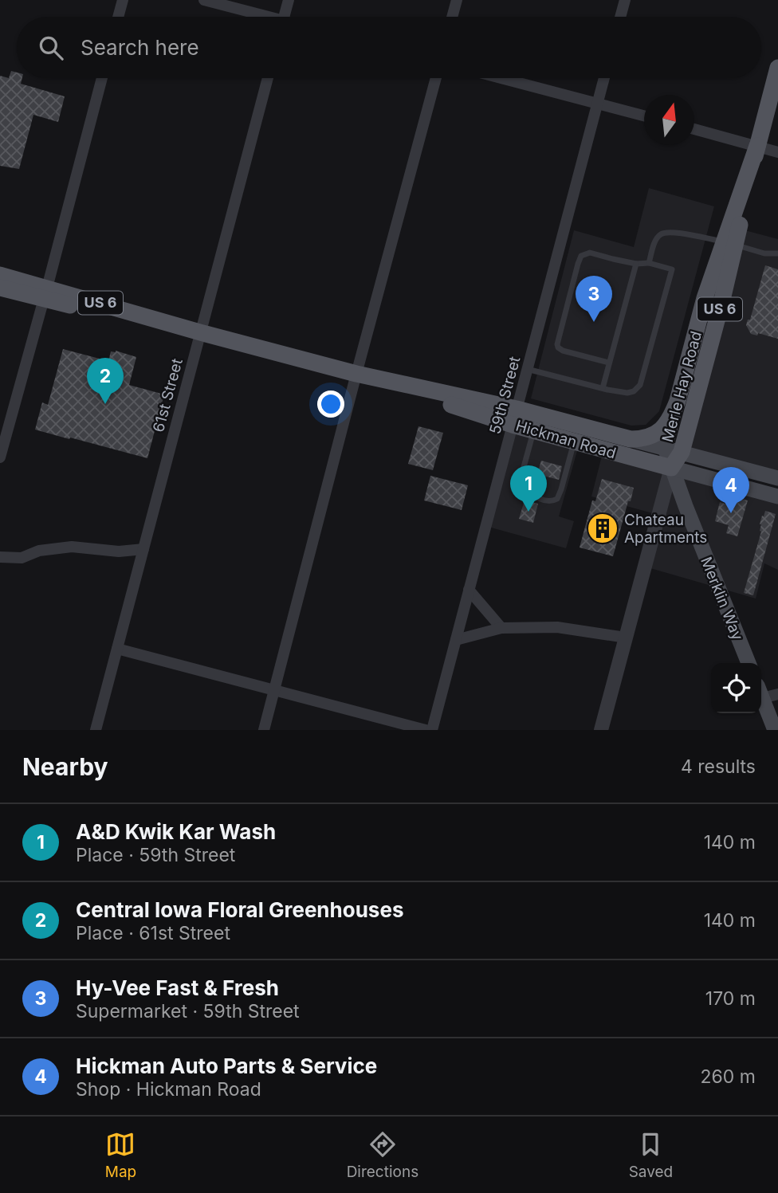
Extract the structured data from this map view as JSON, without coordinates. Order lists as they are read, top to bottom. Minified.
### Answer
{"streets":{"main road":["US 6","Merle Hay Road","Hickman Road","Merklin Way"],"street":["61st Street","59th Street"]},"crossings":[["US 6","Merle Hay Road"],["US 6","Hickman Road"],["Merle Hay Road","Hickman Road"],["Merle Hay Road","Merklin Way"],["61st Street","Hickman Road"],["59th Street","Hickman Road"],["Hickman Road","Merklin Way"]],"places":{"building":["Chateau Apartments"]},"north":"top","page":{"search":"Search here","pins":["3","2","1","4"],"heading":["Nearby","4 results"],"list":[{"mark":"1","name":"A&D Kwik Kar Wash","note":"Place · 59th Street","value":"140 m"},{"mark":"2","name":"Central Iowa Floral Greenhouses","note":"Place · 61st Street","value":"140 m"},{"mark":"3","name":"Hy-Vee Fast & Fresh","note":"Supermarket · 59th Street","value":"170 m"},{"mark":"4","name":"Hickman Auto Parts & Service","note":"Shop · Hickman Road","value":"260 m"}],"nav":["Map","Directions","Saved"]}}
